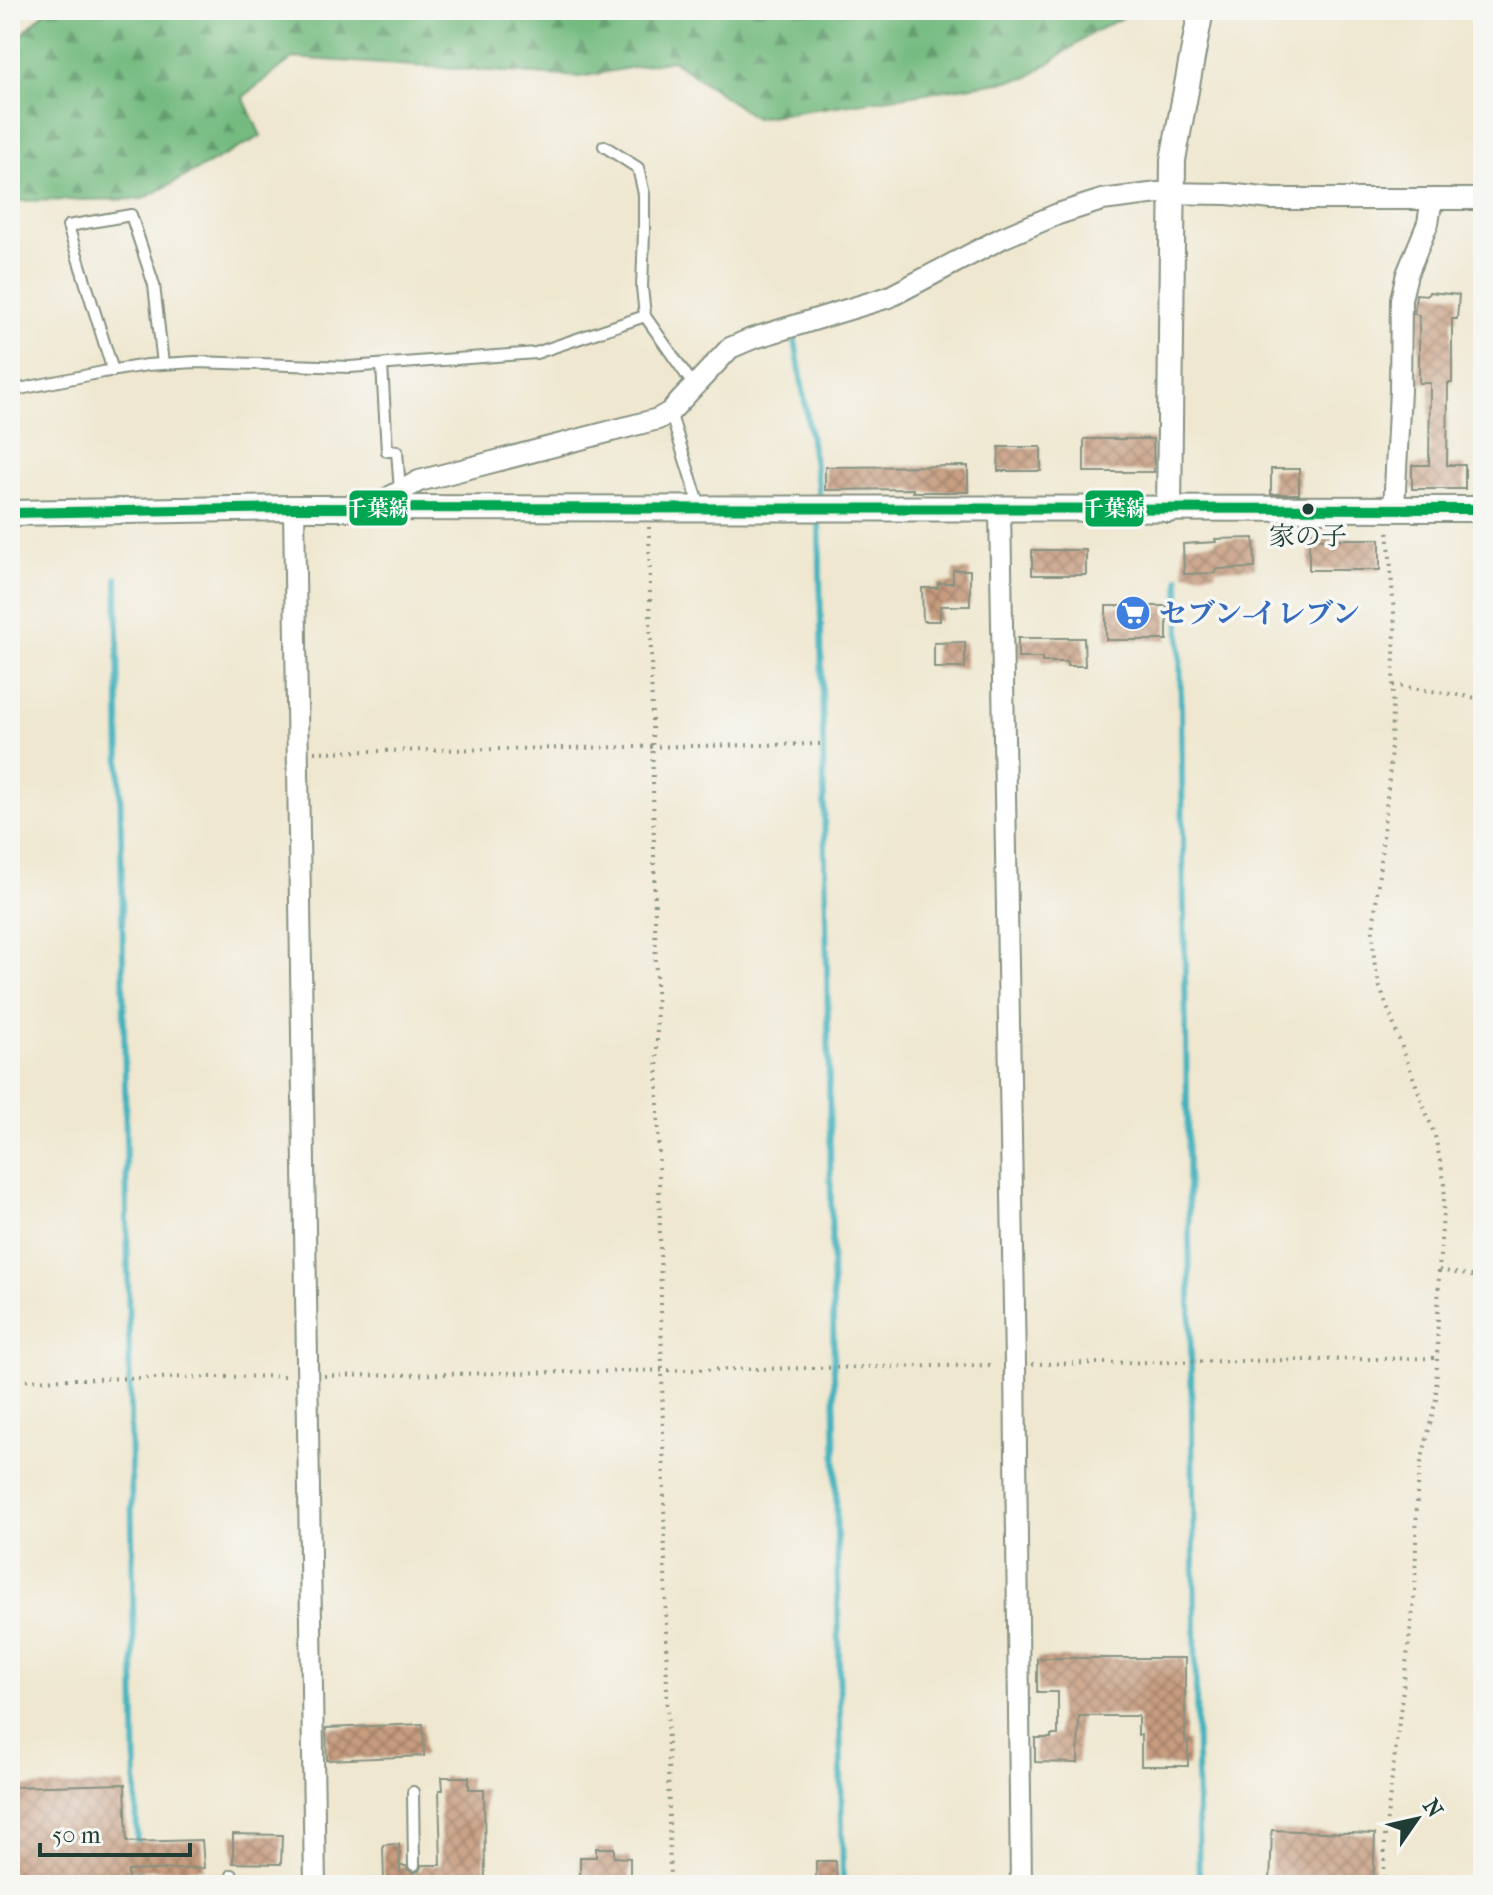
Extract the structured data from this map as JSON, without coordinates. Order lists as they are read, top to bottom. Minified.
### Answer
{"places":{"other":["家の子"],"supermarket":["セブン-イレブン"]},"lines":["transit line 千葉線"],"scale_bar":"50 m","north":"top right"}
